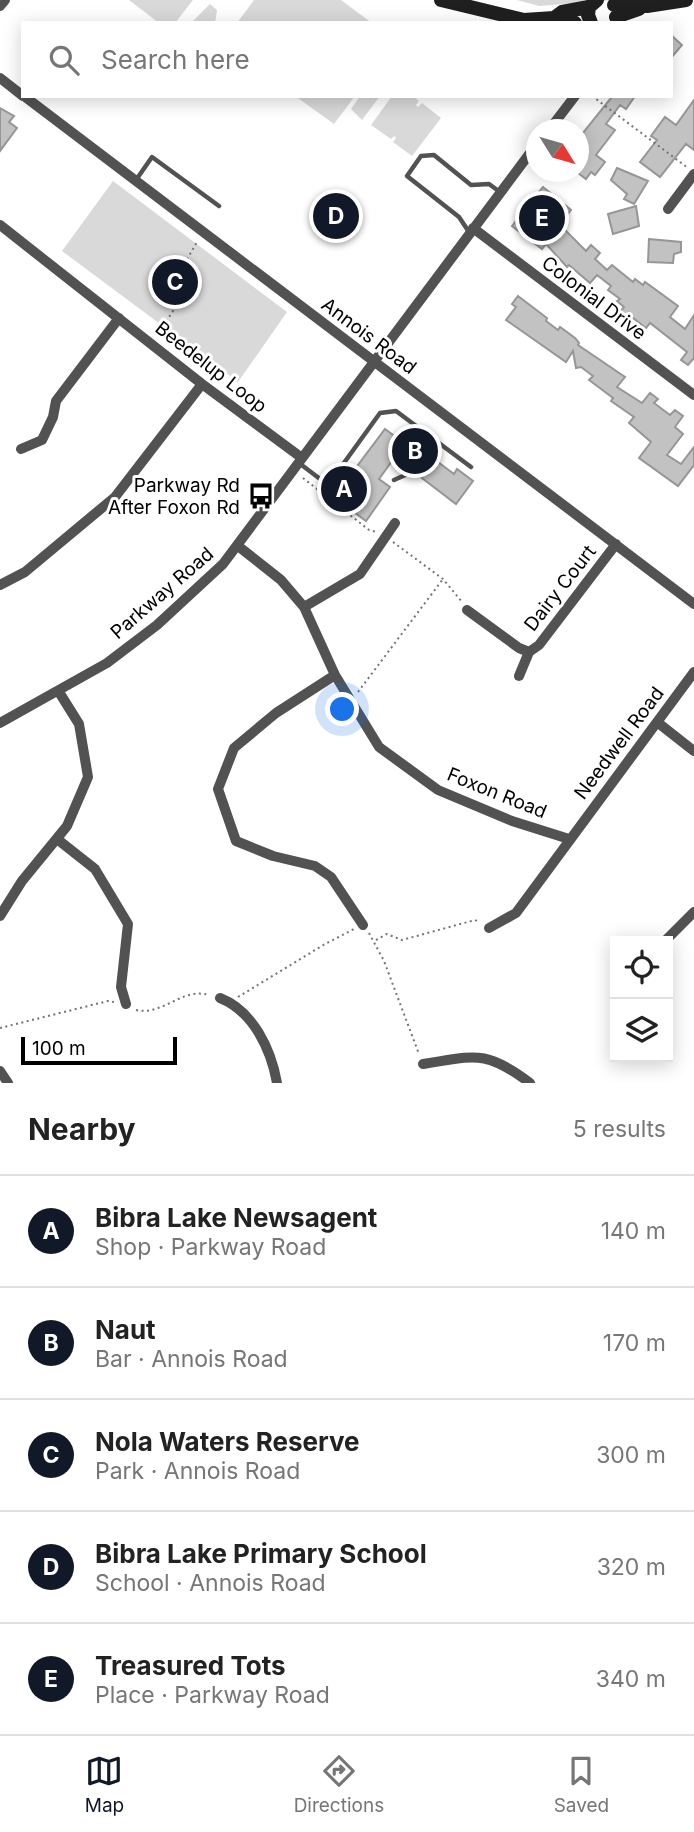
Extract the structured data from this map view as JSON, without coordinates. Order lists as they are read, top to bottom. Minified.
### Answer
{"streets":{"street":["Colonial Drive","Annois Road","Beedelup Loop","Dairy Court","Parkway Road","Needwell Road","Foxon Road"]},"crossings":[["Colonial Drive","Parkway Road"],["Annois Road","Dairy Court"],["Annois Road","Parkway Road"],["Beedelup Loop","Parkway Road"],["Parkway Road","Foxon Road"],["Needwell Road","Foxon Road"]],"places":{"bus stop":["Parkway Rd After Foxon Rd"]},"scale_bar":"100 m","north":"bottom right","page":{"search":"Search here","pins":["D","E","C","B","A"],"scale":"100 m","heading":["Nearby","5 results"],"list":[{"mark":"A","name":"Bibra Lake Newsagent","note":"Shop · Parkway Road","value":"140 m"},{"mark":"B","name":"Naut","note":"Bar · Annois Road","value":"170 m"},{"mark":"C","name":"Nola Waters Reserve","note":"Park · Annois Road","value":"300 m"},{"mark":"D","name":"Bibra Lake Primary School","note":"School · Annois Road","value":"320 m"},{"mark":"E","name":"Treasured Tots","note":"Place · Parkway Road","value":"340 m"}],"nav":["Map","Directions","Saved"]}}
